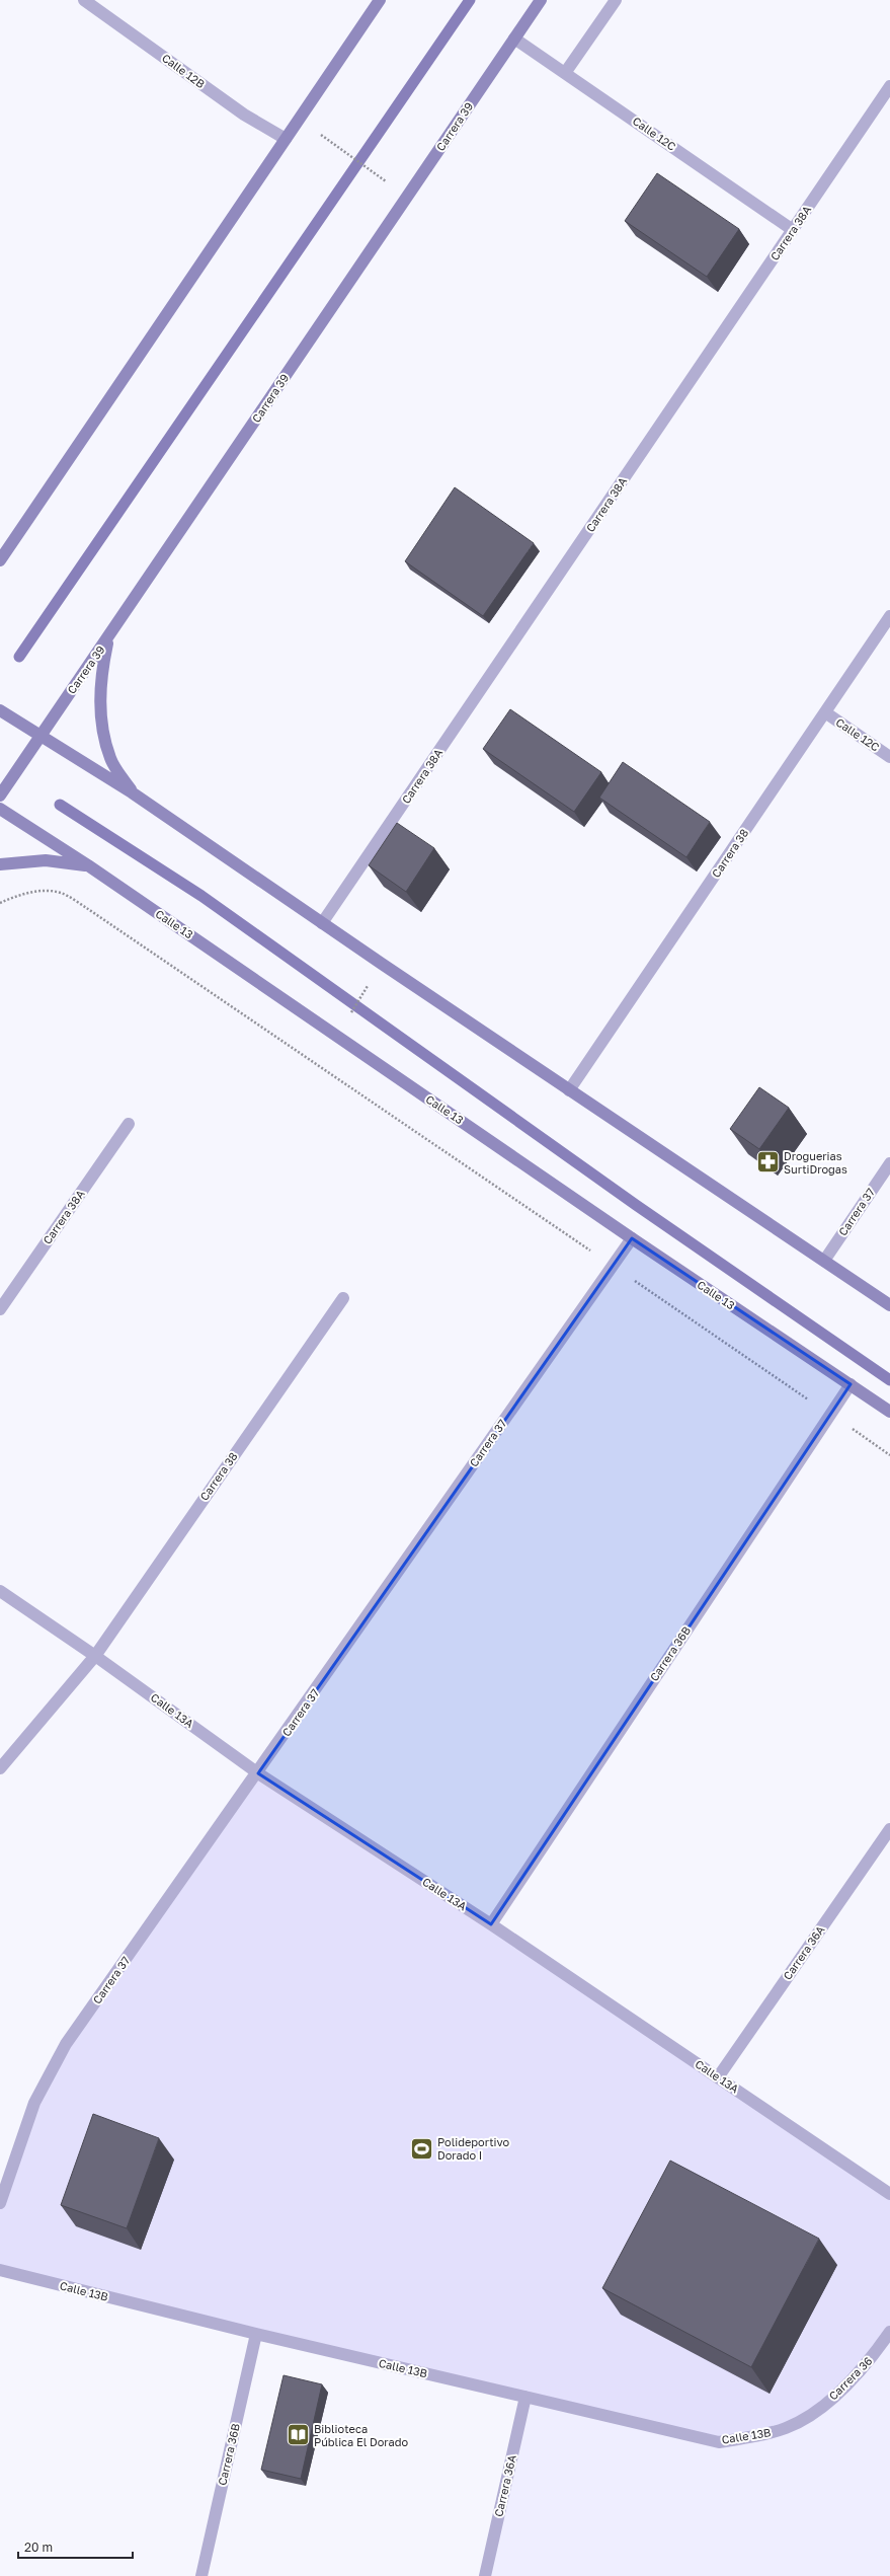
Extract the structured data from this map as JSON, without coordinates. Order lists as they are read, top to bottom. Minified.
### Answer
{"streets":{"main road":["Carrera 39","Calle 13"],"street":["Calle 12B","Calle 12C","Carrera 38A","Carrera 38","Carrera 37","Carrera 36B","Calle 13A","Carrera 36A","Calle 13B","Carrera 36"]},"crossings":[["Carrera 39","Calle 12C"],["Calle 12C","Carrera 38A"],["Calle 12C","Carrera 38"],["Carrera 38","Calle 13A"],["Calle 13","Carrera 37"],["Calle 13","Carrera 36B"],["Carrera 37","Calle 13A"],["Carrera 36B","Calle 13A"],["Carrera 36B","Calle 13B"],["Calle 13A","Carrera 36A"],["Carrera 36A","Calle 13B"],["Calle 13B","Carrera 36"]],"places":{"pharmacy":["Droguerias SurtiDrogas"],"sports":["Polideportivo Dorado I"],"library":["Biblioteca Pública El Dorado"]},"scale_bar":"20 m"}
